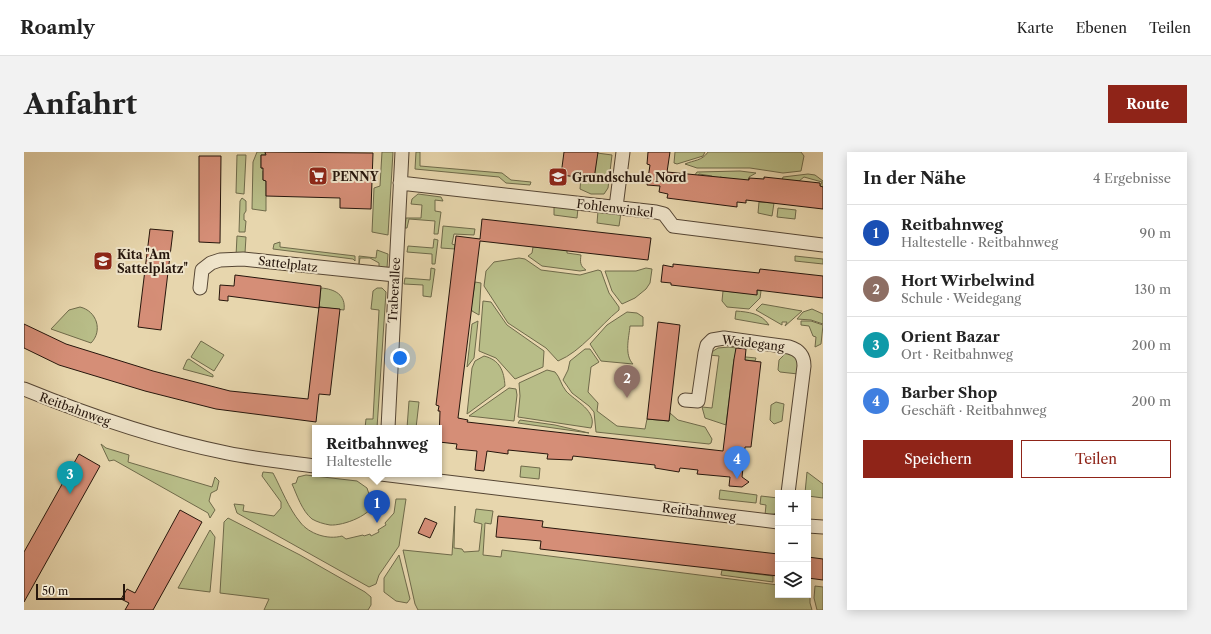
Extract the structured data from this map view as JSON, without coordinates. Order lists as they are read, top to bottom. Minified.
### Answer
{"streets":{"street":["Fohlenwinkel","Sattelplatz","Traberallee","Weidegang","Reitbahnweg"]},"crossings":[["Fohlenwinkel","Traberallee"],["Sattelplatz","Traberallee"]],"places":{"supermarket":["PENNY"],"school or university":["Grundschule Nord","Kita \"Am Sattelplatz\""]},"scale_bar":"50 m","page":{"header":"Roamly","nav":["Karte","Ebenen","Teilen"],"buttons":["Route",["Speichern","Teilen"]],"title":"Anfahrt","heading":["In der Nähe","4 Ergebnisse"],"list":[{"mark":"1","name":"Reitbahnweg","note":"Haltestelle · Reitbahnweg","value":"90 m"},{"mark":"2","name":"Hort Wirbelwind","note":"Schule · Weidegang","value":"130 m"},{"mark":"3","name":"Orient Bazar","note":"Ort · Reitbahnweg","value":"200 m"},{"mark":"4","name":"Barber Shop","note":"Geschäft · Reitbahnweg","value":"200 m"}],"pins":["2","4","3","1"],"popup":["Reitbahnweg","Haltestelle"],"map_buttons":["+","−"],"scale":"50 m"}}
